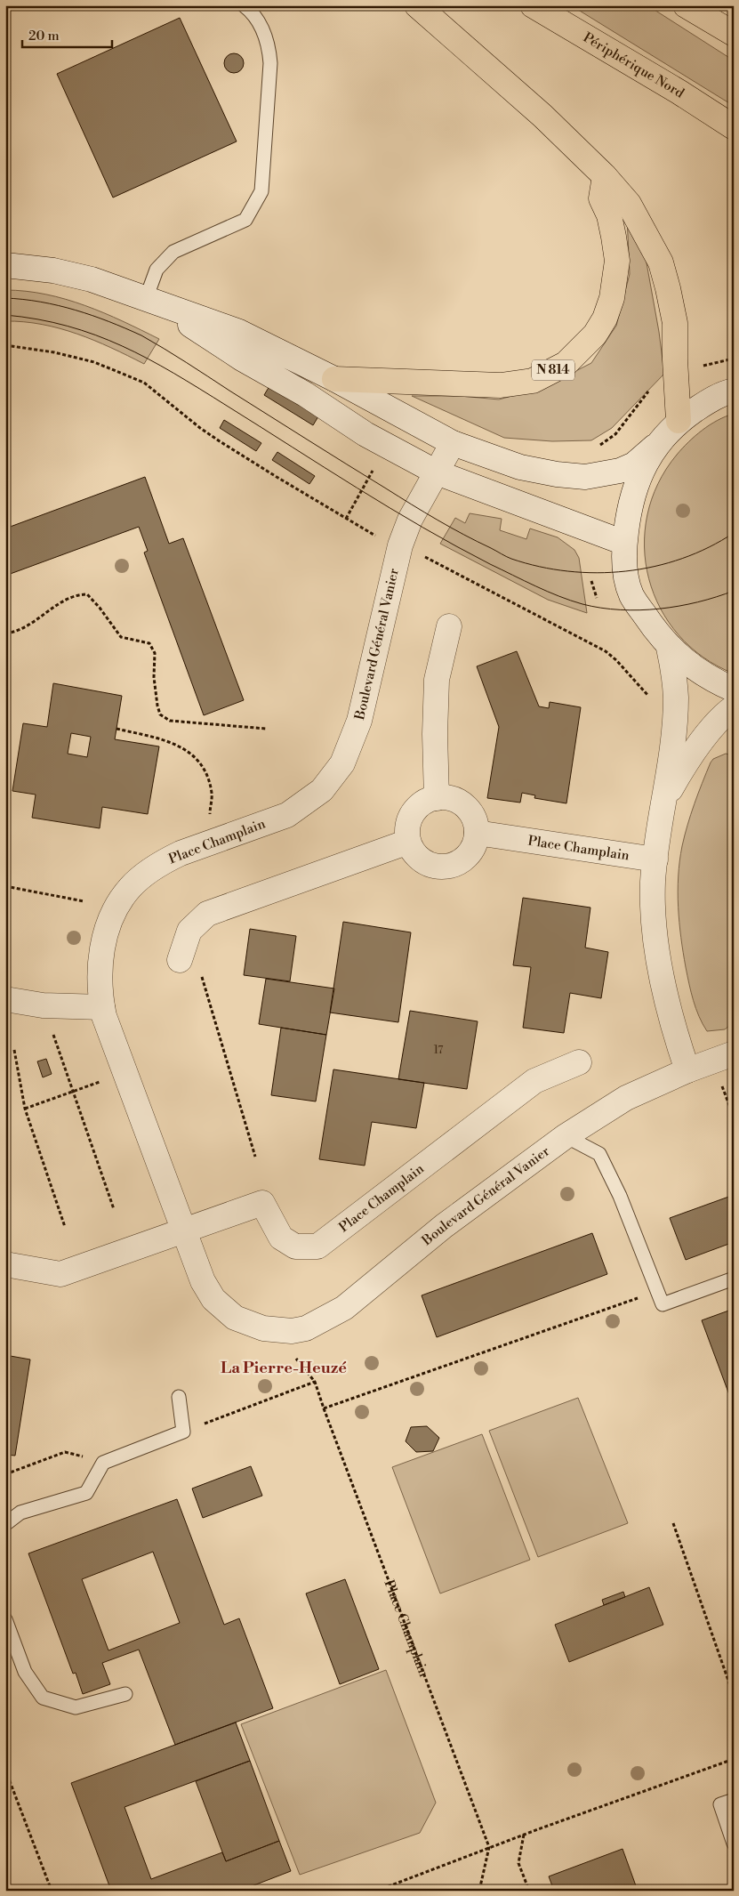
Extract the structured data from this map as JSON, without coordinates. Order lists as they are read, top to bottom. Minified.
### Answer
{"streets":{"highway":["Périphérique Nord","N 814"],"street":["Boulevard Général Vanier","Place Champlain"]},"crossings":[["Boulevard Général Vanier","Place Champlain"]],"districts":["La Pierre-Heuzé"],"house_numbers":["17"],"scale_bar":"20 m"}
